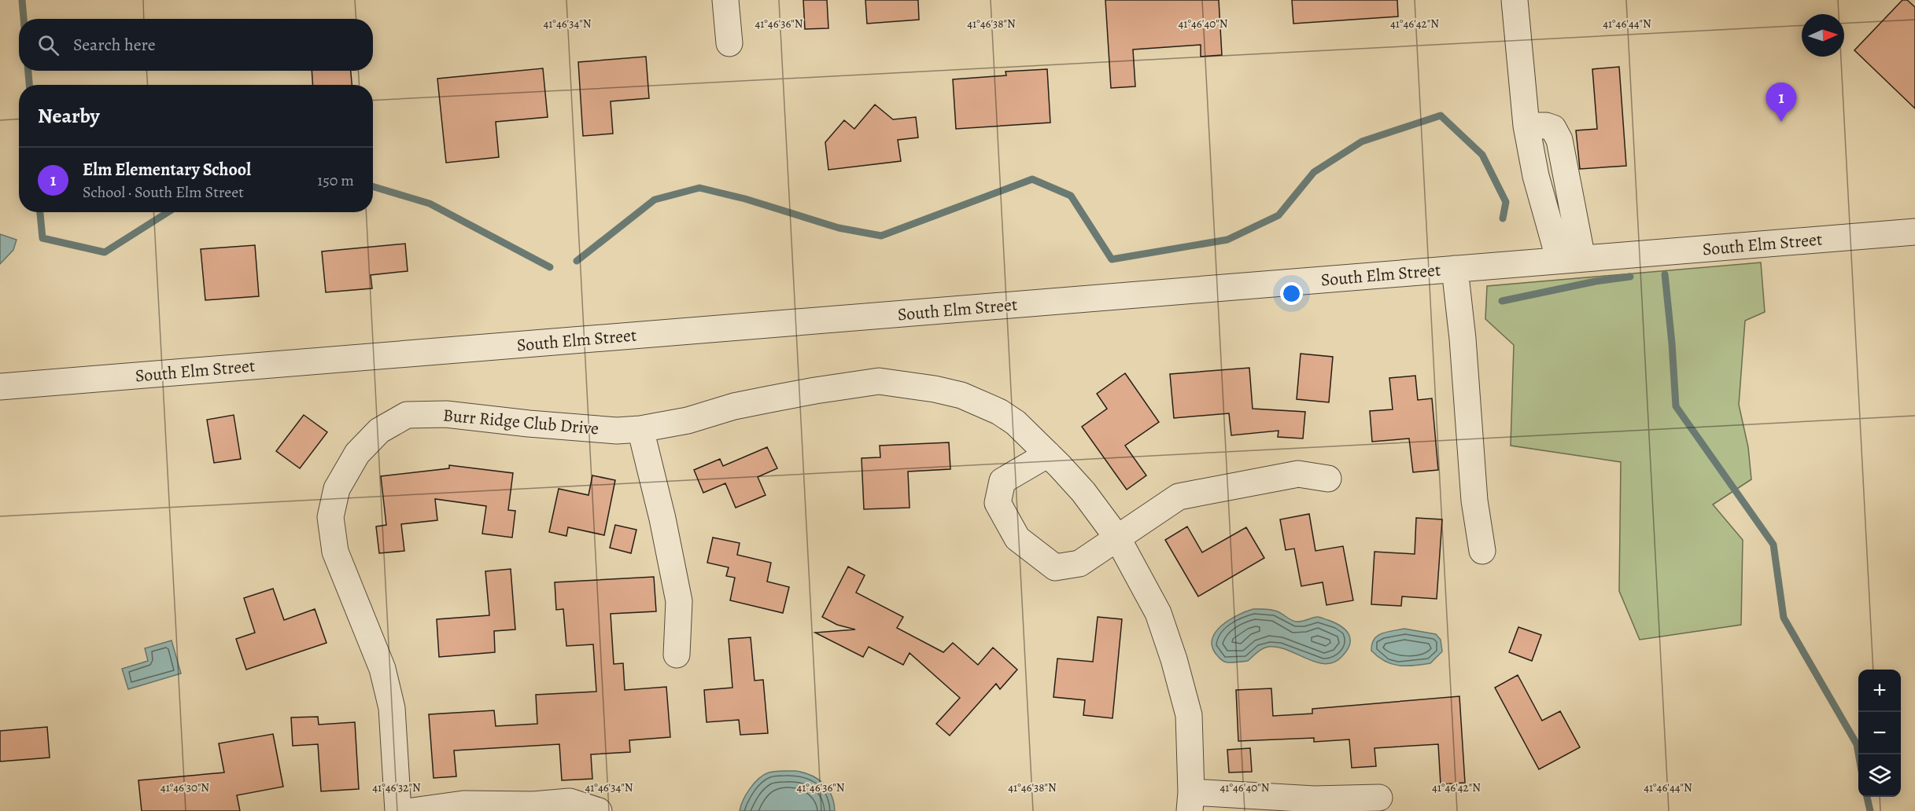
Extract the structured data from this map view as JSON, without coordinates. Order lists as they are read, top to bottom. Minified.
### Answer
{"streets":{"street":["South Elm Street","Burr Ridge Club Drive"]},"north":"right","page":{"search":"Search here","pins":"1","heading":"Nearby","list":[{"mark":"1","name":"Elm Elementary School","note":"School · South Elm Street","value":"150 m"}],"map_buttons":["+","−"]},"coordinates":["41°46'34\"N","41°46'36\"N","41°46'38\"N","41°46'40\"N","41°46'42\"N","41°46'44\"N","41°46'30\"N","41°46'32\"N"]}
